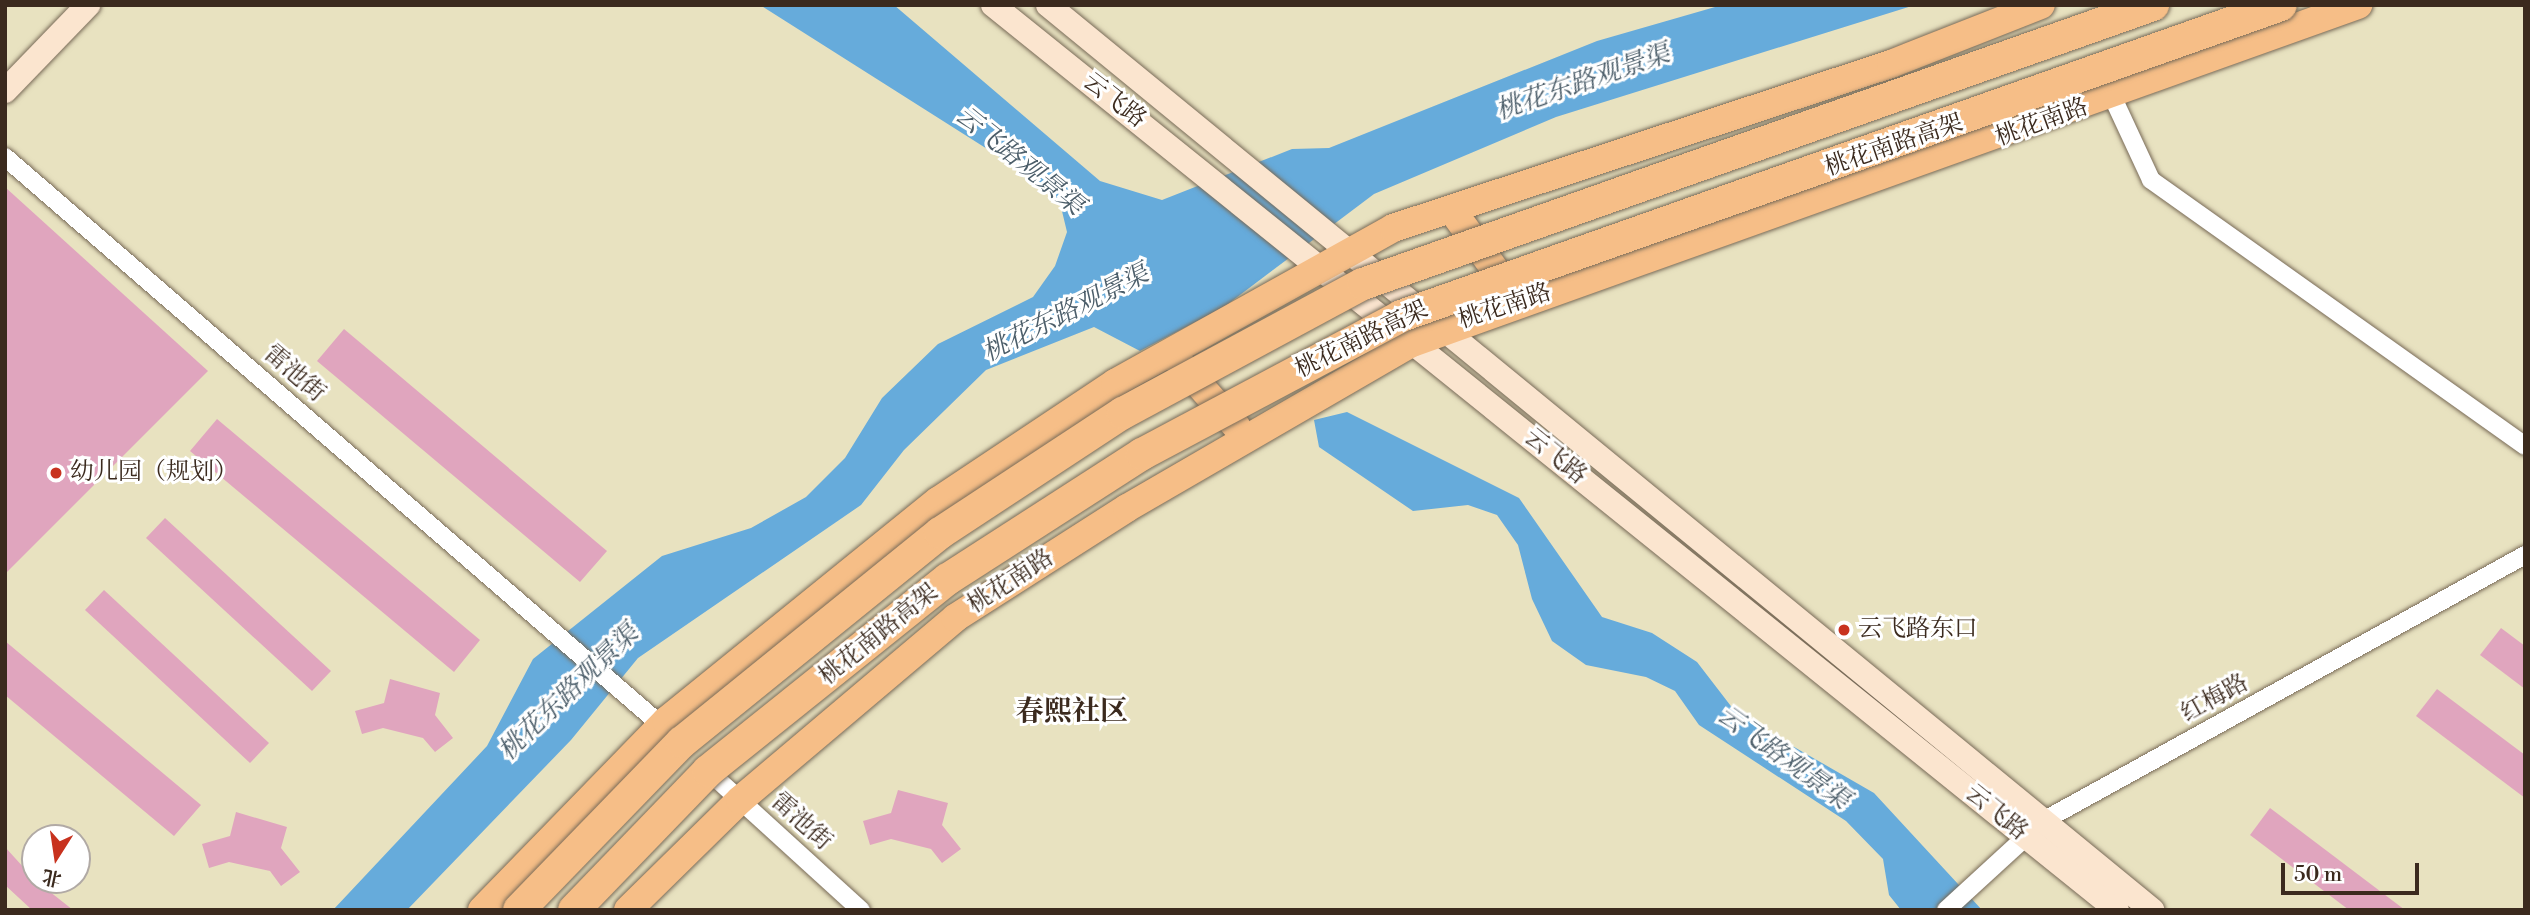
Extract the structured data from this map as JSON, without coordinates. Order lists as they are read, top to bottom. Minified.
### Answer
{"streets":{"highway":["桃花南路高架"],"main road":["云飞路","桃花南路"],"street":["雷池街","红梅路"]},"crossings":[["云飞路","桃花南路"],["云飞路","红梅路"],["桃花南路","雷池街"],["桃花南路高架","雷池街"]],"districts":["春熙社区"],"water":["桃花东路观景渠","云飞路观景渠"],"places":["幼儿园（规划）","云飞路东口"],"scale_bar":"50 m","north":"bottom"}
